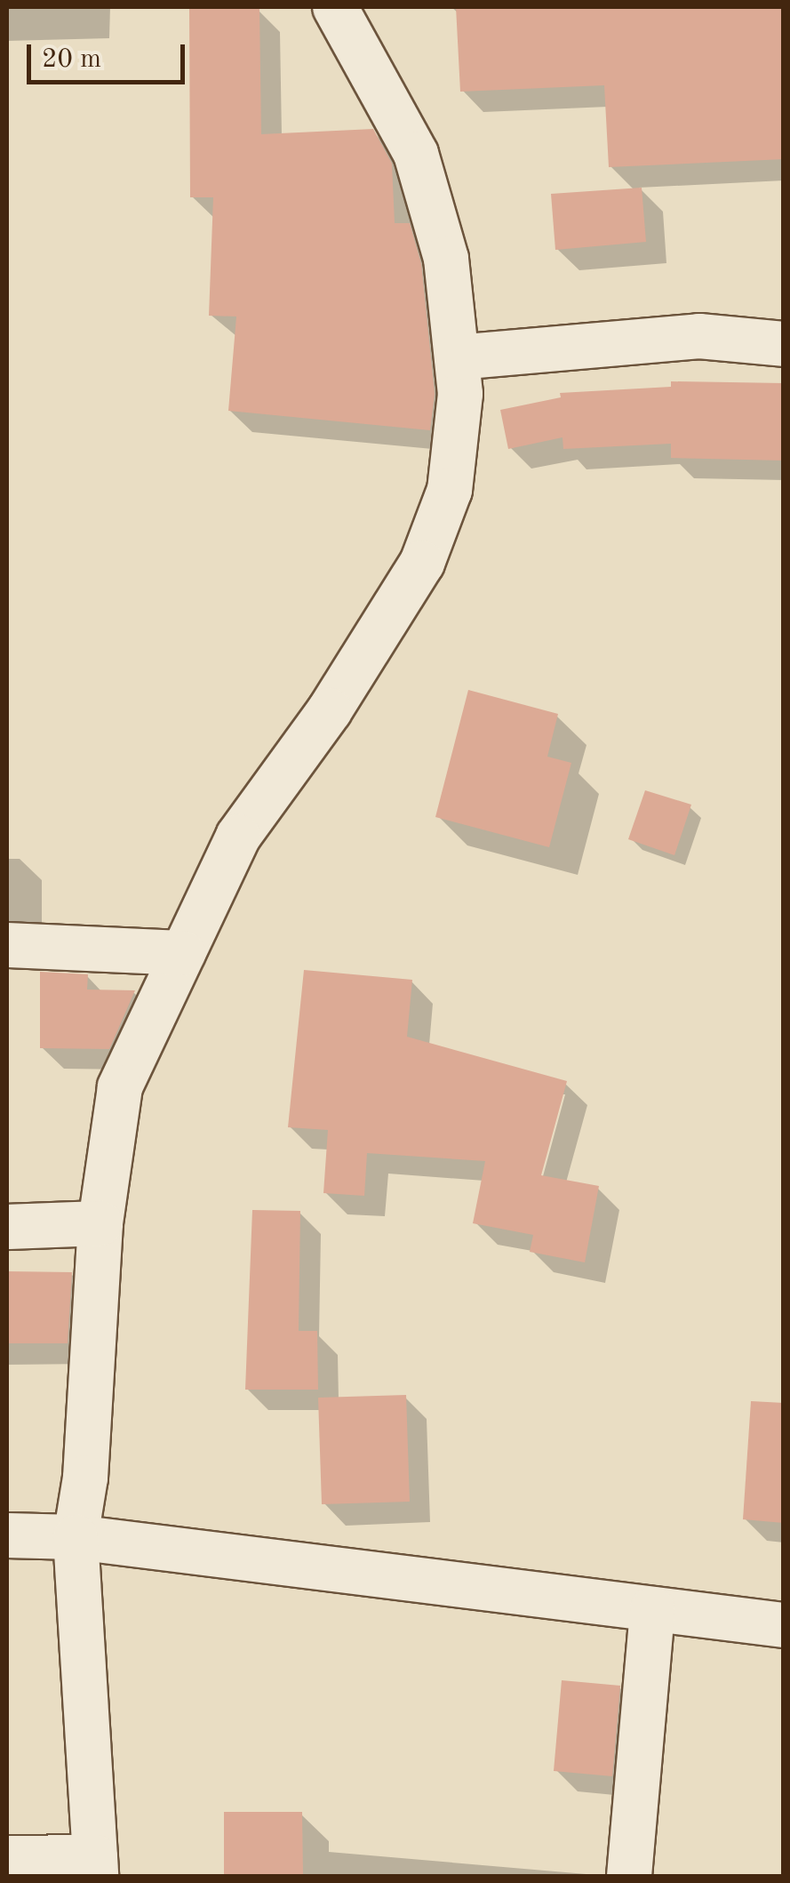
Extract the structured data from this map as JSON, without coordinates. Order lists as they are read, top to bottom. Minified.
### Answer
{"scale_bar":"20 m"}
